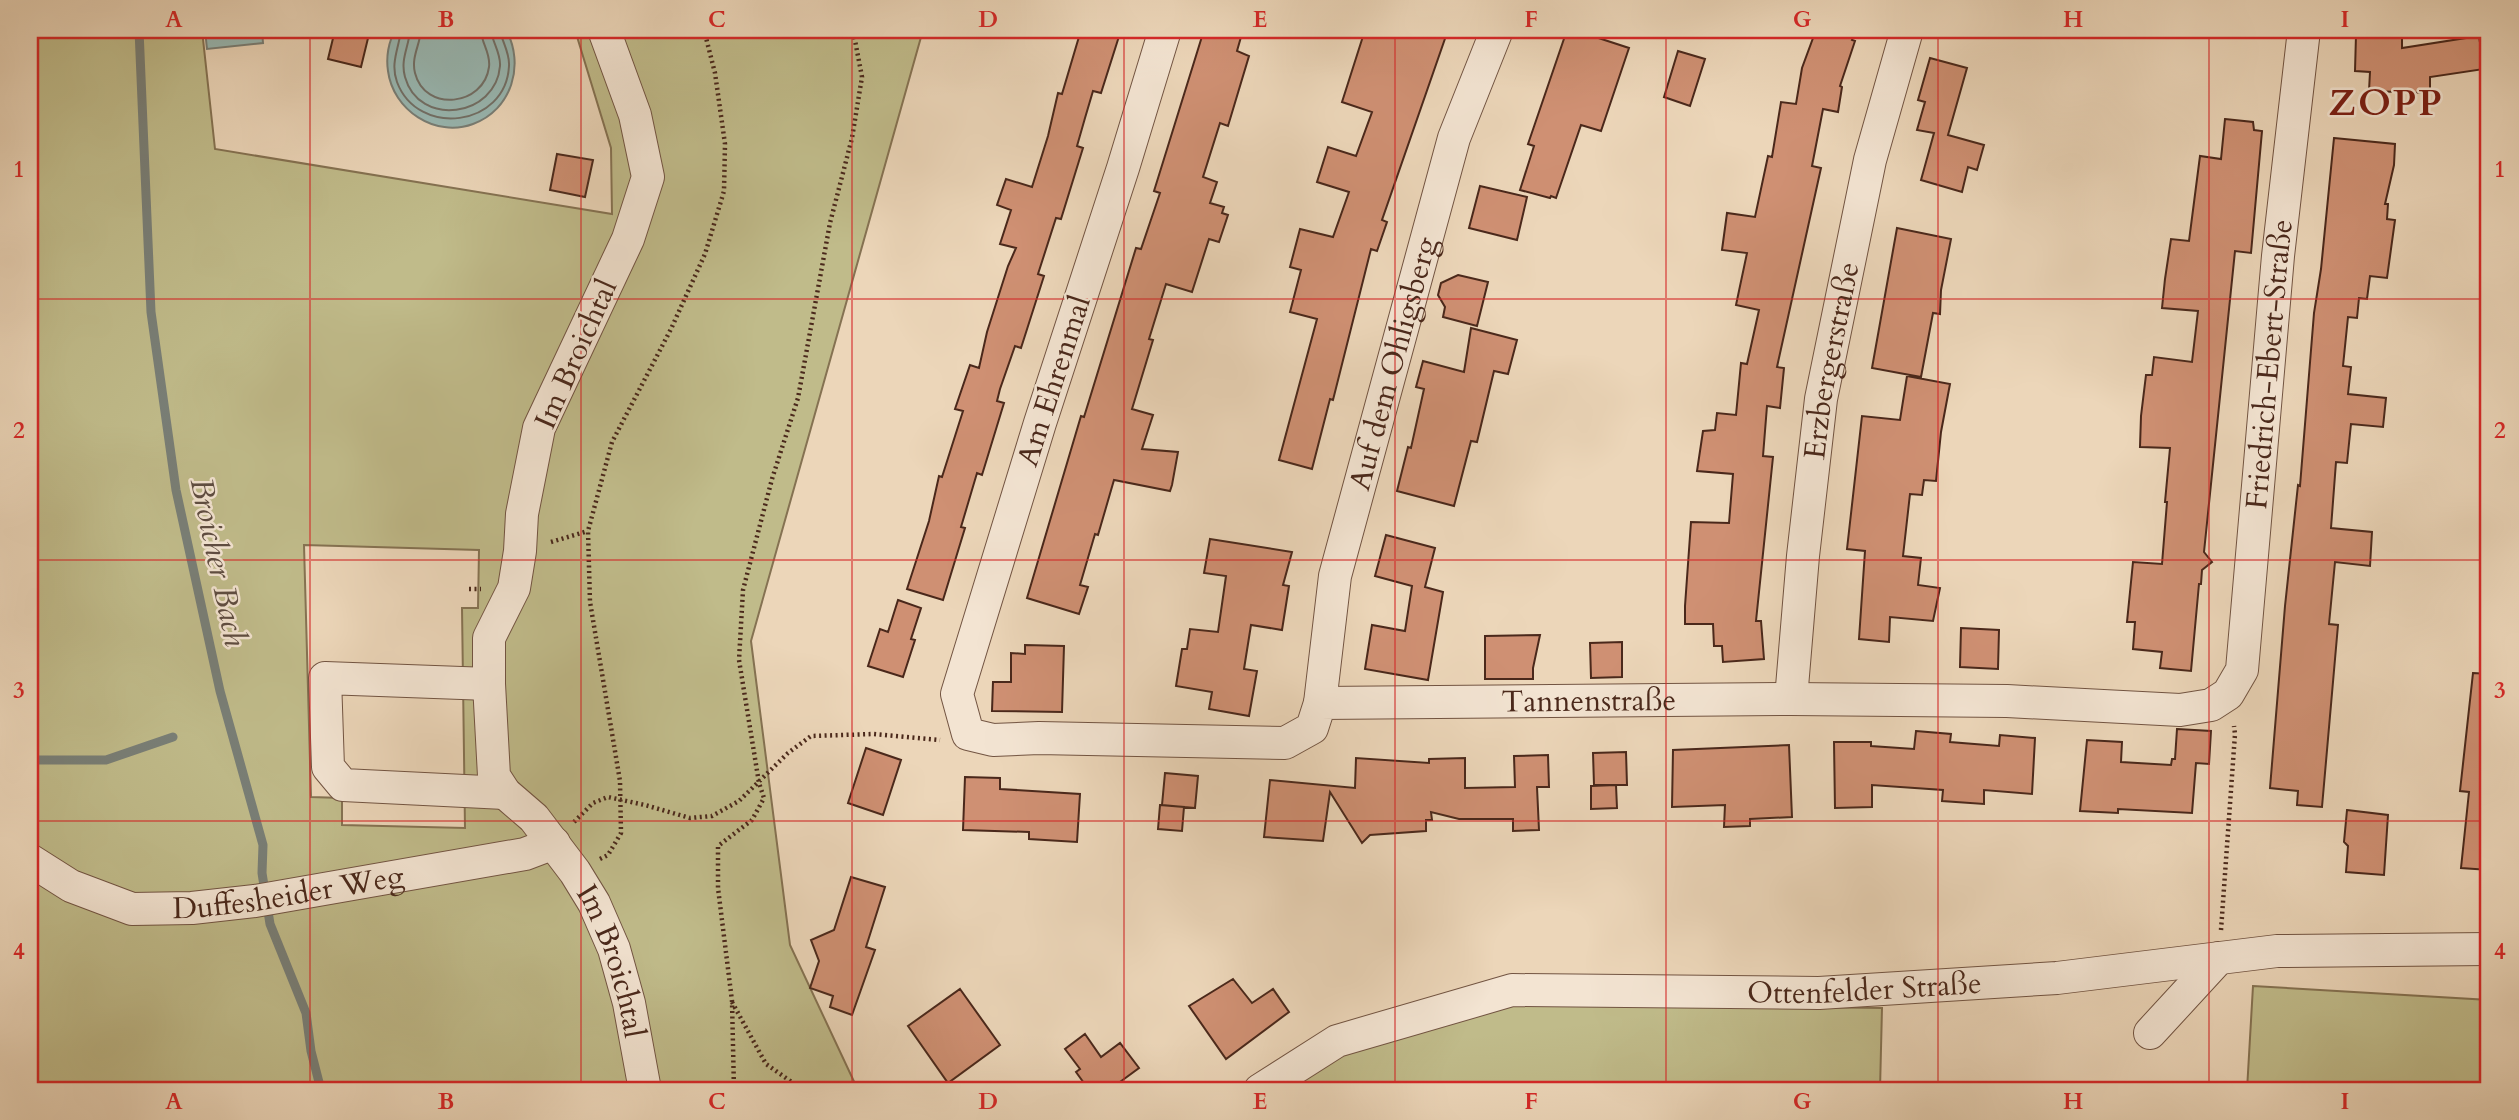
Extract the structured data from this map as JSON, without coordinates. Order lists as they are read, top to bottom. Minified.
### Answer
{"streets":{"street":["Im Broichtal","Erzbergerstraße","Auf dem Ohligsberg","Friedrich-Ebert-Straße","Am Ehrenmal","Tannenstraße","Duffesheider Weg","Ottenfelder Straße"]},"crossings":[["Im Broichtal","Duffesheider Weg"],["Erzbergerstraße","Tannenstraße"],["Auf dem Ohligsberg","Tannenstraße"],["Friedrich-Ebert-Straße","Tannenstraße"]],"districts":["ZOPP"],"water":["Broicher Bach"],"grid":{"columns":["A","B","C","D","E","F","G","H","I"],"rows":["1","2","3","4"]}}
